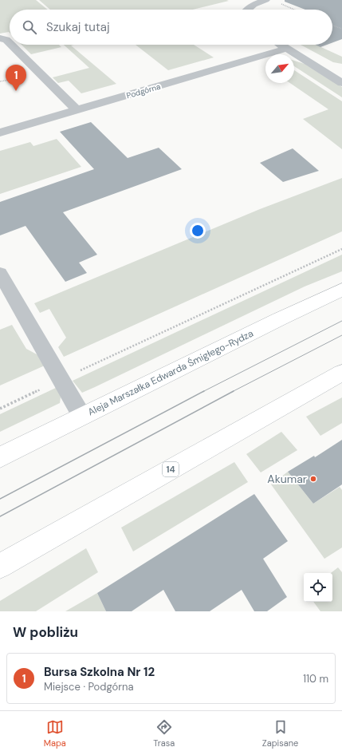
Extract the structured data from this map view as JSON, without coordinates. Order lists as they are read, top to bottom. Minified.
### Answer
{"streets":{"main road":["Aleja Marszałka Edwarda Śmigłego-Rydza","14"],"street":["Podgórna"]},"places":["Akumar"],"north":"top right","page":{"search":"Szukaj tutaj","pins":"1","heading":"W pobliżu","list":[{"mark":"1","name":"Bursa Szkolna Nr 12","note":"Miejsce · Podgórna","value":"110 m"}],"nav":["Mapa","Trasa","Zapisane"]}}
